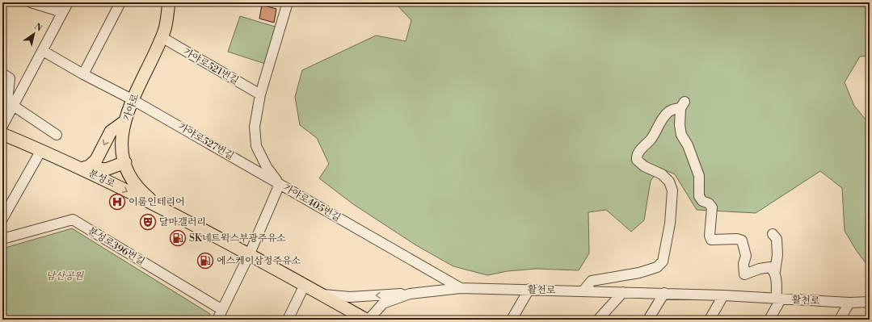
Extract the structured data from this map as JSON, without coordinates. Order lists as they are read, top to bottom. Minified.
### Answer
{"streets":{"main road":["가야로","분성로"],"street":["가야로521번길","가야로527번길","가야로405번길","분성로396번길","활천로"]},"crossings":[["가야로521번길","가야로"],["가야로521번길","가야로405번길"],["가야로","가야로527번길"],["가야로","분성로"],["가야로527번길","가야로405번길"],["가야로405번길","활천로"]],"parks":["남산공원"],"places":{"hospital":["이룸인테리어"],"theatre":["달마갤러리"],"fuel station":["SK네트윅스부광주유소","에스케이삼정주유소"]},"north":"top right"}
